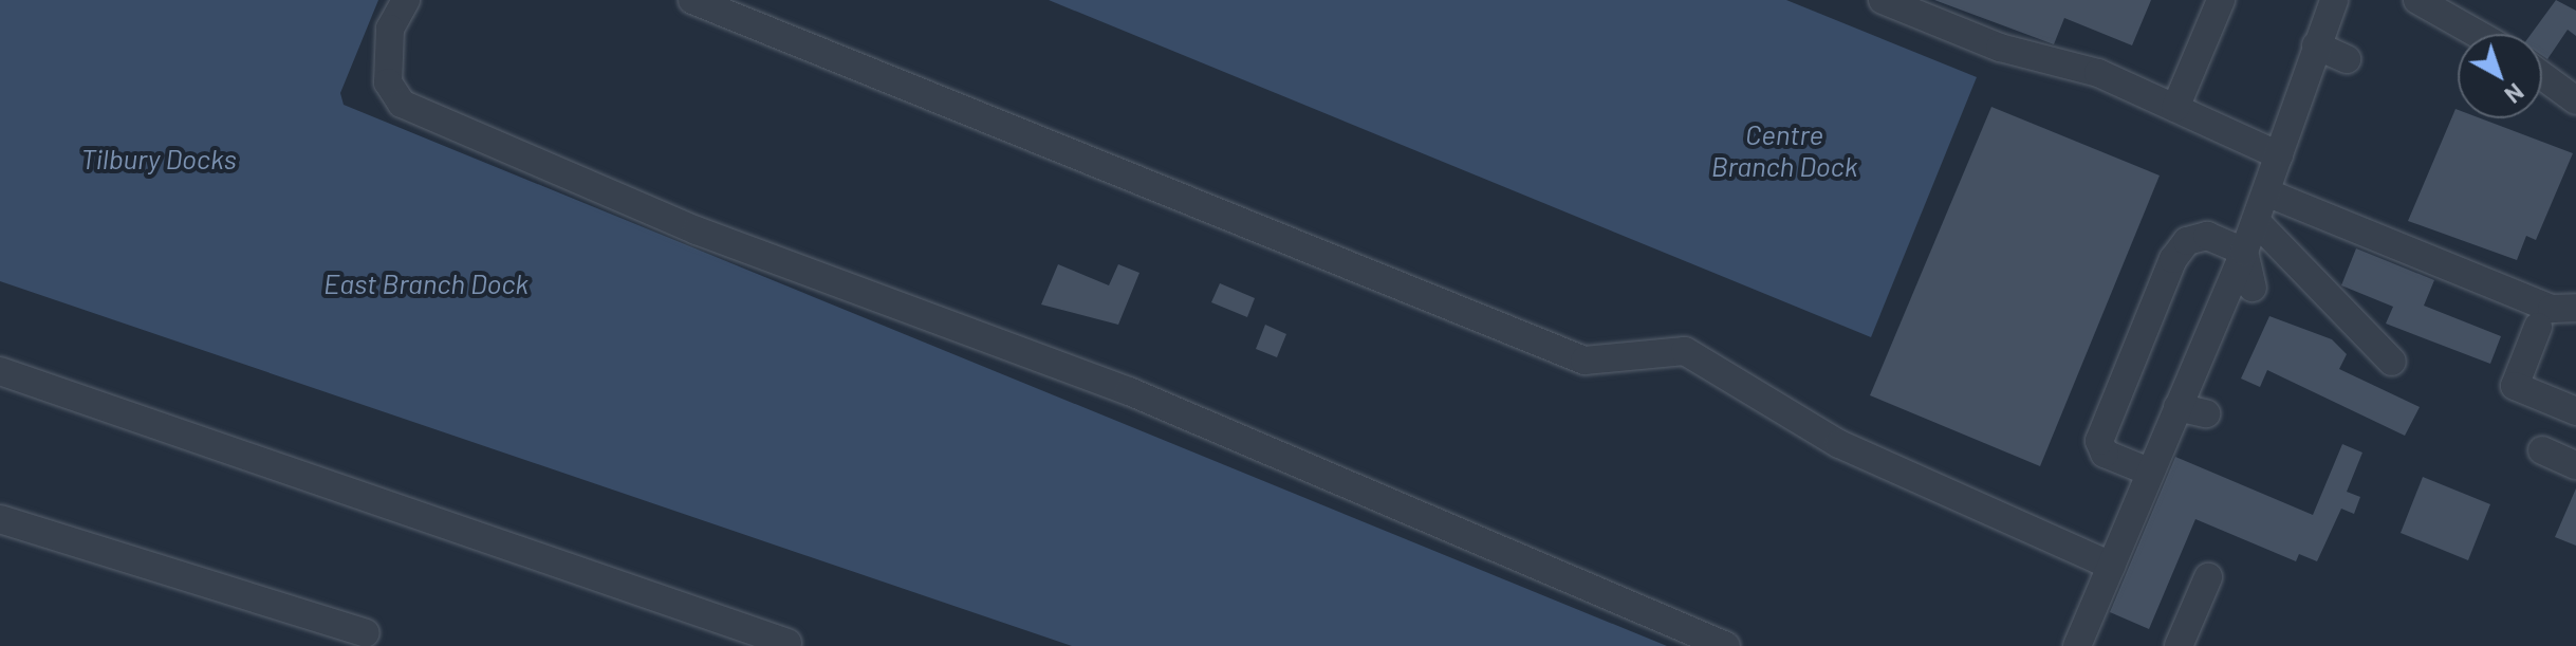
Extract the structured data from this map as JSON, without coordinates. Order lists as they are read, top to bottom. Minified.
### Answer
{"water":["Centre Branch Dock","Tilbury Docks","East Branch Dock"],"north":"bottom right"}
